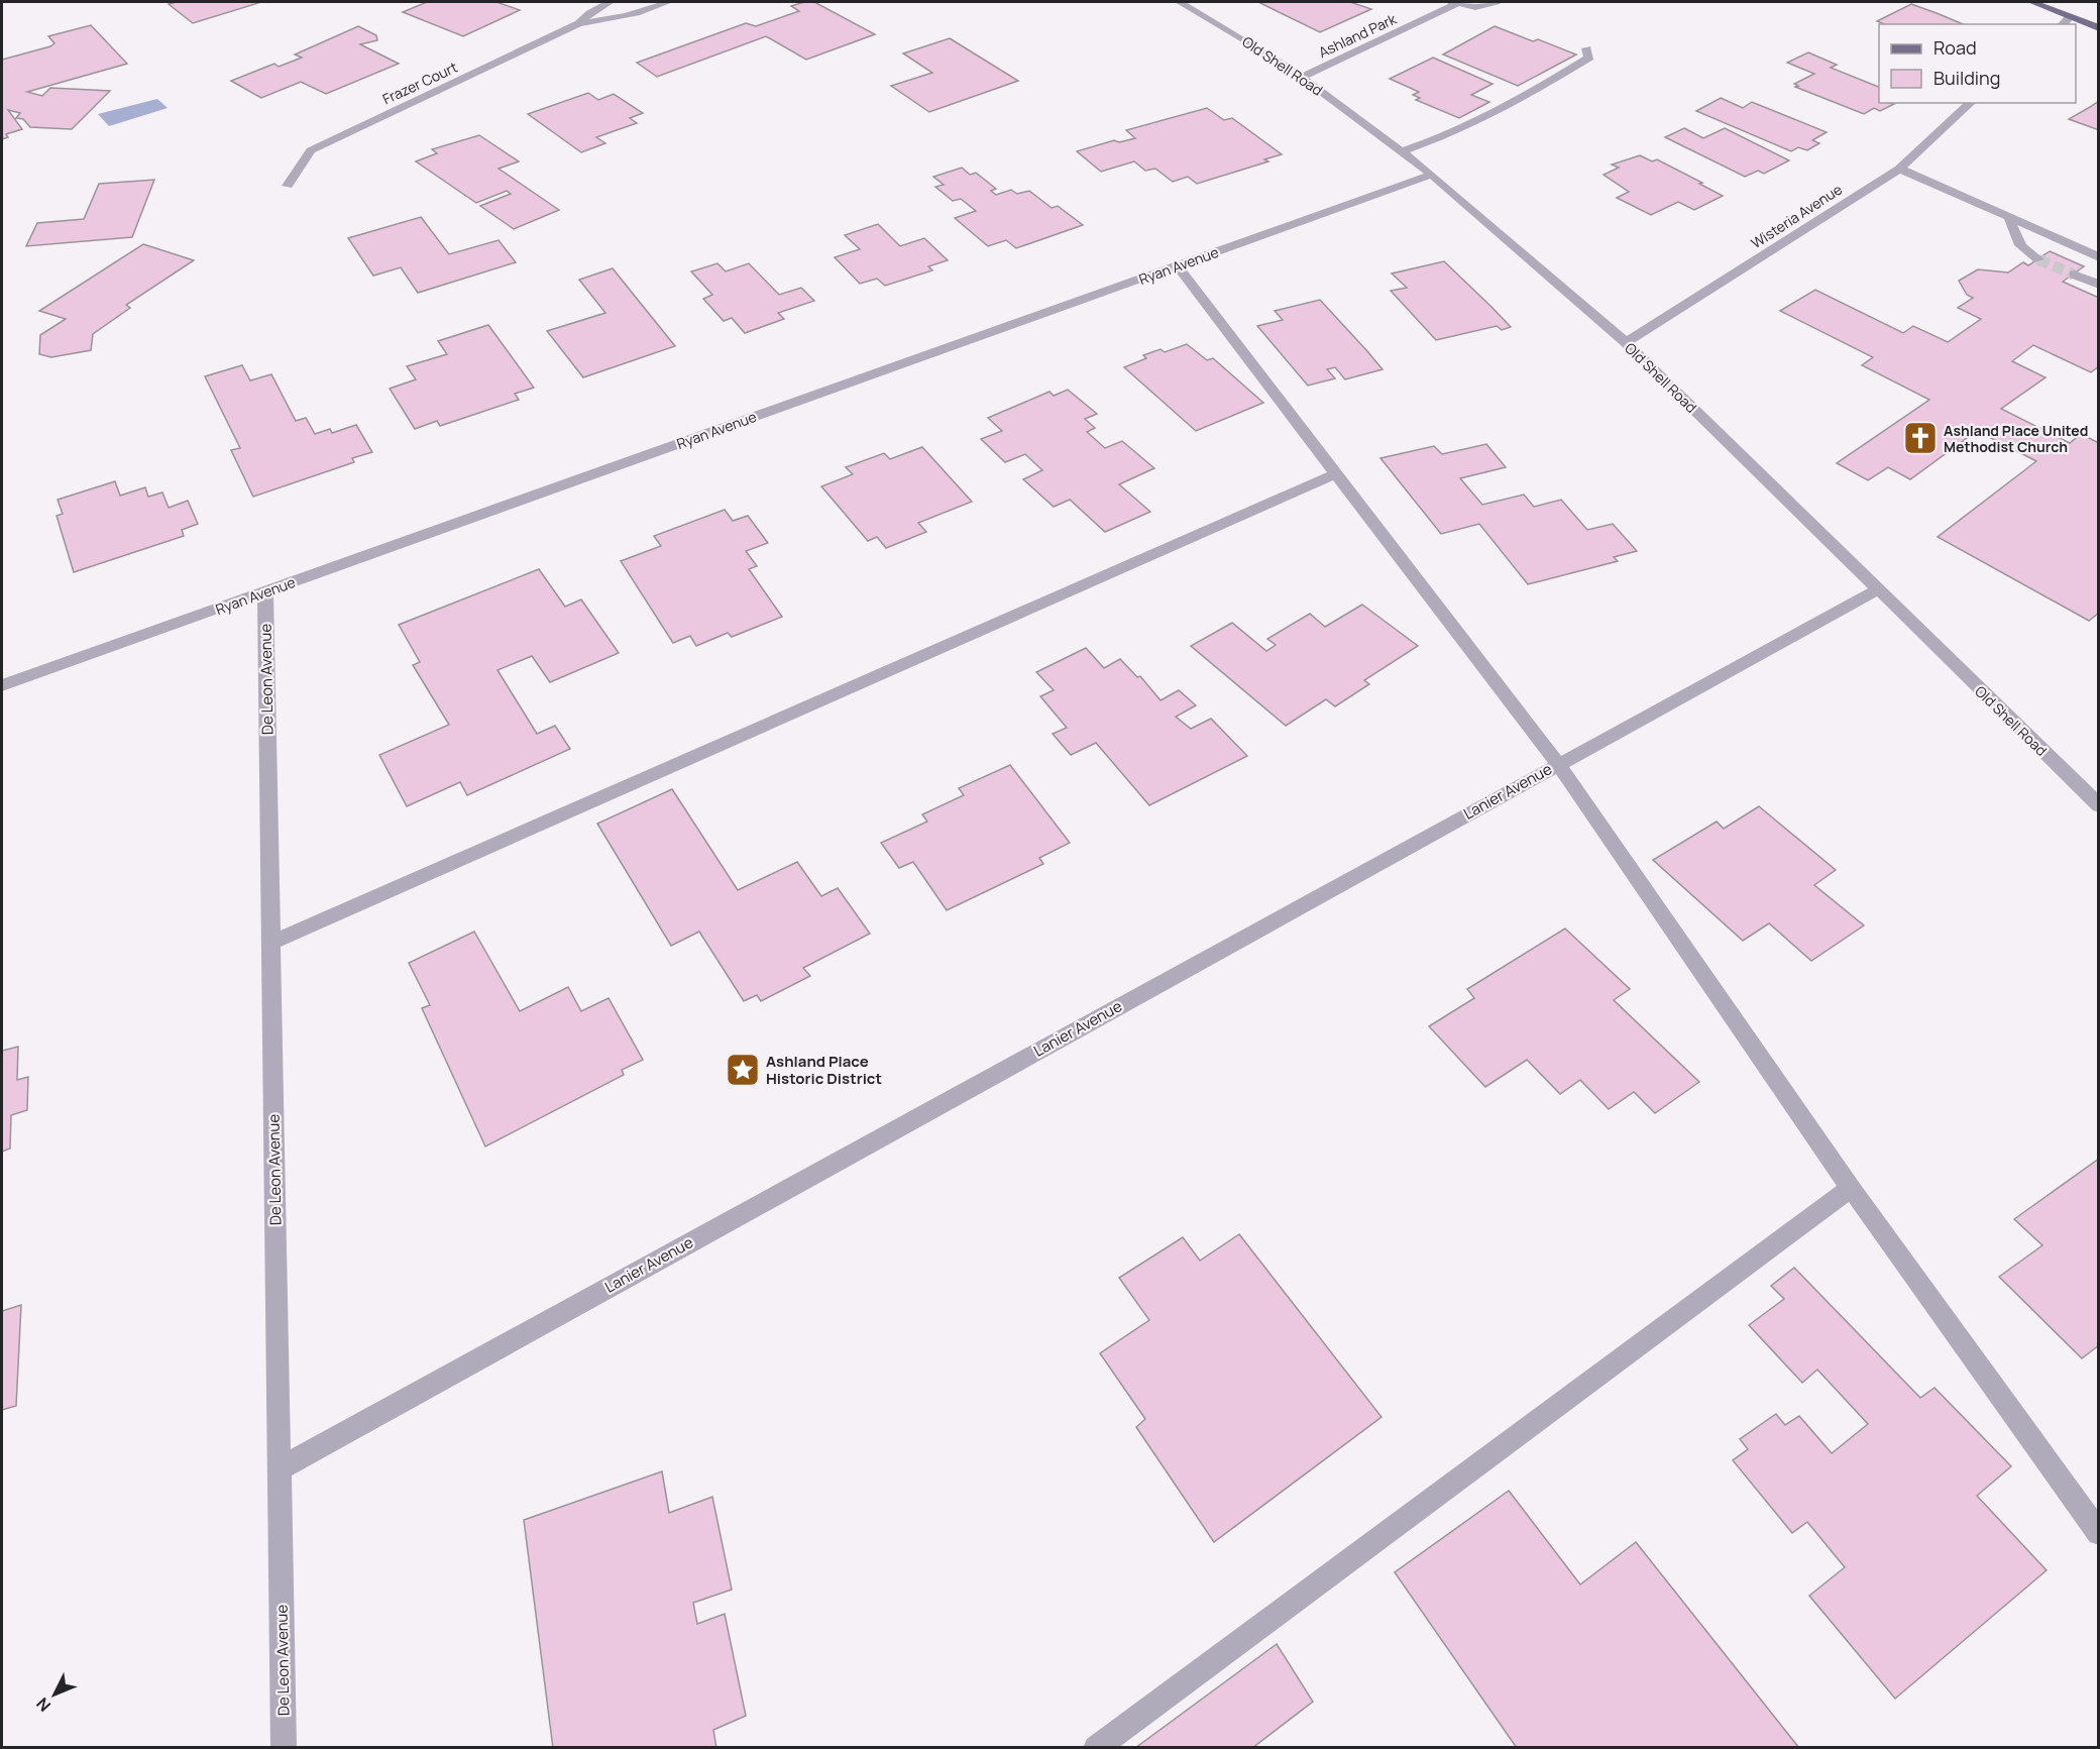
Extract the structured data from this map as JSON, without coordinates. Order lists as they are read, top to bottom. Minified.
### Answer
{"streets":{"street":["Ashland Park","Old Shell Road","Frazer Court","Wisteria Avenue","Ryan Avenue","De Leon Avenue","Lanier Avenue"]},"crossings":[["Ashland Park","Old Shell Road"],["Old Shell Road","Wisteria Avenue"],["Old Shell Road","Ryan Avenue"],["Old Shell Road","Lanier Avenue"],["Ryan Avenue","De Leon Avenue"],["De Leon Avenue","Lanier Avenue"]],"places":{"church":["Ashland Place United Methodist Church"],"place":["Ashland Place Historic District"]},"legend":["Road","Building"],"north":"bottom left"}
